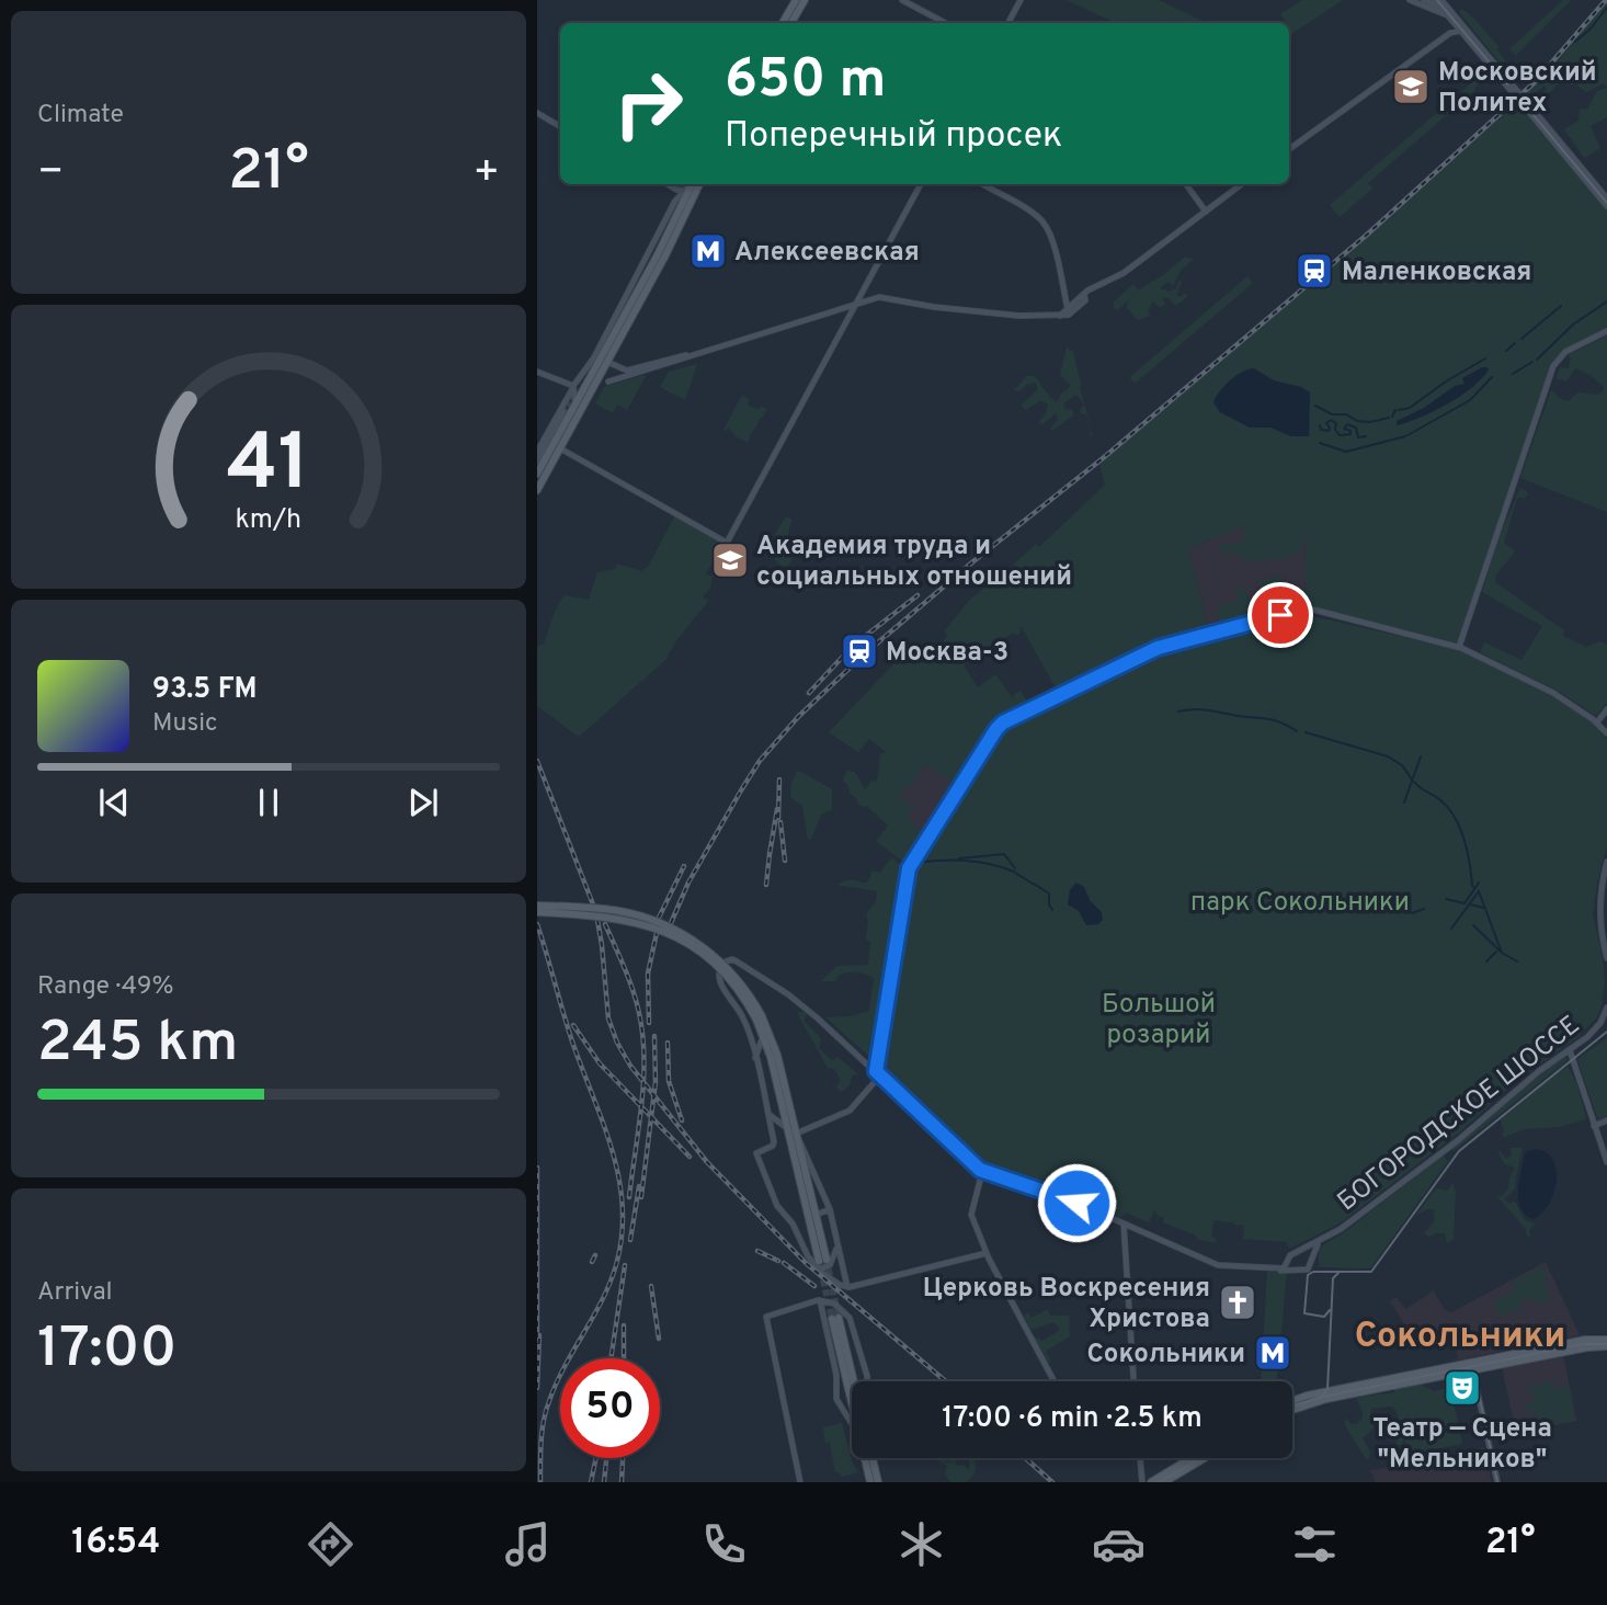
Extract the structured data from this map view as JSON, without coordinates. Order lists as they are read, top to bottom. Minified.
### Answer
{"streets":{"street":["БОГОРОДСКОЕ ШОССЕ"]},"districts":["Сокольники"],"parks":["парк Сокольники","Большой розарий"],"places":{"school or university":["Московский Политех","Академия труда и социальных отношений"],"metro station":["Алексеевская","Сокольники"],"station":["Маленковская","Москва-3"],"church":["Церковь Воскресения Христова"],"theatre":["Театр — Сцена \"Мельников\""]},"page":{"tile":["Climate",["Range · 49%","245 km"],["Arrival","17:00"]],"turn":["650 m","Поперечный просек"],"heat":["−","21°","+"],"song":["93.5 FM","Music"],"limit":"50","trip":"17:00 · 6 min · 2.5 km","tabs":["16:54","21°"],"gauge":["41","km/h"]}}
